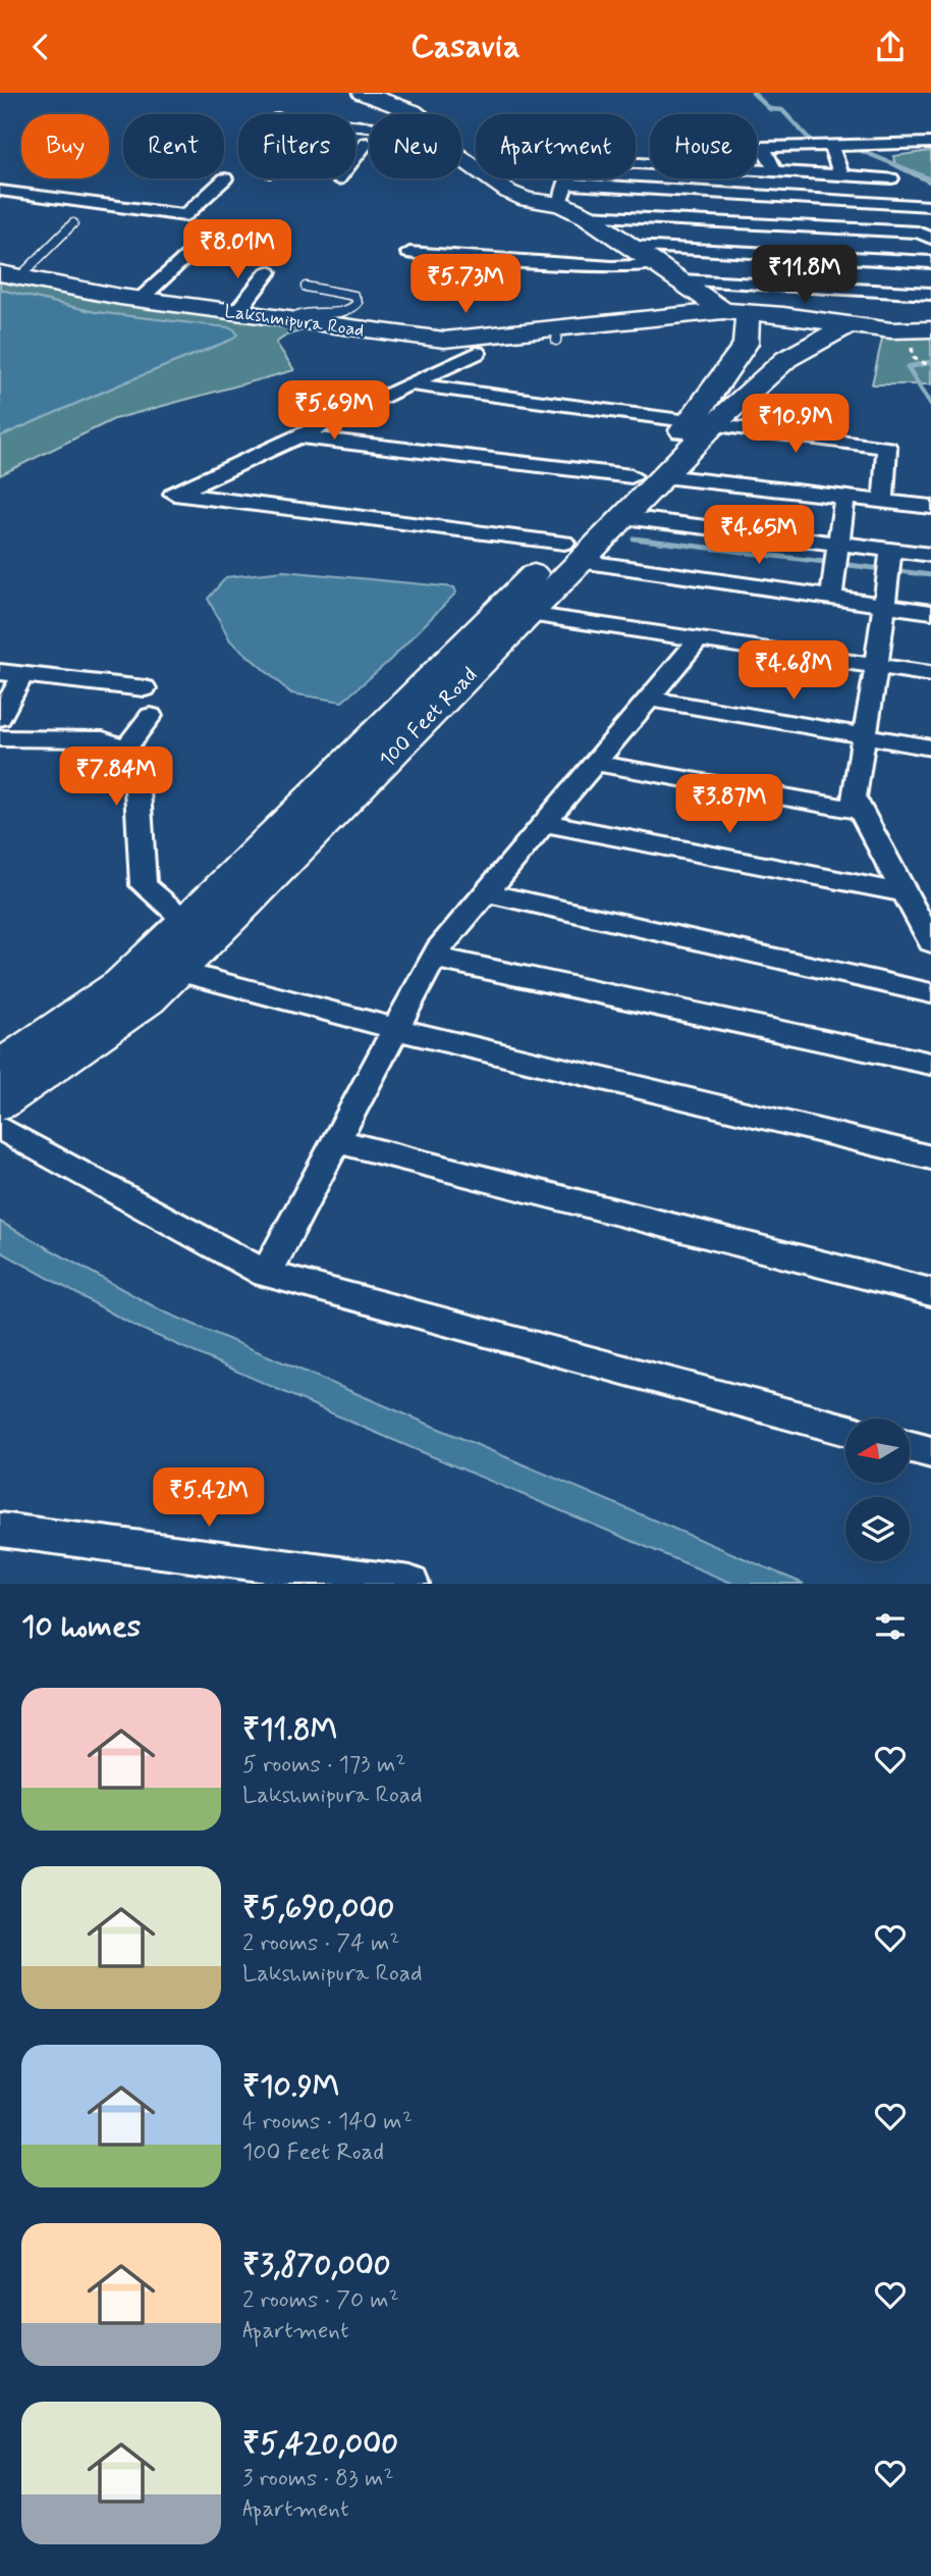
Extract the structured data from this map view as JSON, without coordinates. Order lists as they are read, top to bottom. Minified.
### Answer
{"streets":{"main road":["Lakshmipura Road","100 Feet Road"]},"crossings":[["Lakshmipura Road","100 Feet Road"]],"north":"left","page":{"header":"Casavia","chip":["Buy","Rent","Filters","New","Apartment","House"],"price":["₹8.01M","₹11.8M","₹5.73M","₹5.69M","₹10.9M","₹4.65M","₹4.68M","₹7.84M","₹3.87M","₹5.42M"],"heading":"10 homes","list":[{"name":"₹11.8M","note":"5 rooms · 173 m² · Lakshmipura Road"},{"name":"₹5,690,000","note":"2 rooms · 74 m² · Lakshmipura Road"},{"name":"₹10.9M","note":"4 rooms · 140 m² · 100 Feet Road"},{"name":"₹3,870,000","note":"2 rooms · 70 m² · Apartment"},{"name":"₹5,420,000","note":"3 rooms · 83 m² · Apartment"}]}}
